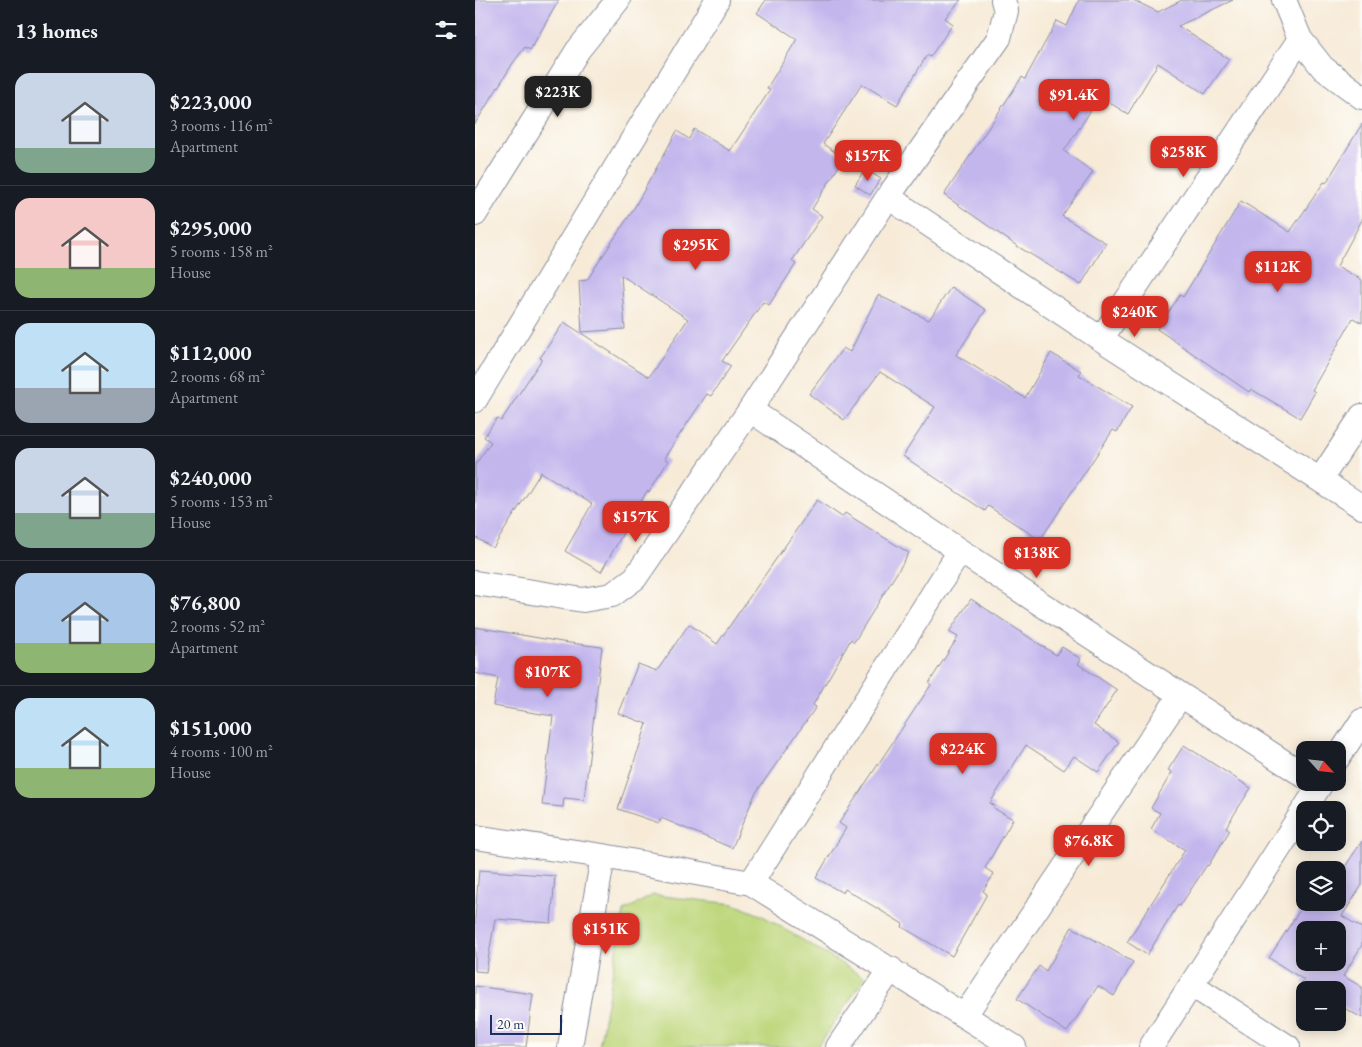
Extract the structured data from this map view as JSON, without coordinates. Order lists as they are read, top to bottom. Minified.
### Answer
{"scale_bar":"20 m","north":"bottom right","page":{"heading":"13 homes","list":[{"name":"$223,000","note":"3 rooms · 116 m² · Apartment"},{"name":"$295,000","note":"5 rooms · 158 m² · House"},{"name":"$112,000","note":"2 rooms · 68 m² · Apartment"},{"name":"$240,000","note":"5 rooms · 153 m² · House"},{"name":"$76,800","note":"2 rooms · 52 m² · Apartment"},{"name":"$151,000","note":"4 rooms · 100 m² · House"}],"price":["$223K","$91.4K","$258K","$157K","$295K","$112K","$240K","$157K","$138K","$107K","$224K","$76.8K","$151K"],"map_buttons":["+","−"],"scale":"20 m"}}
